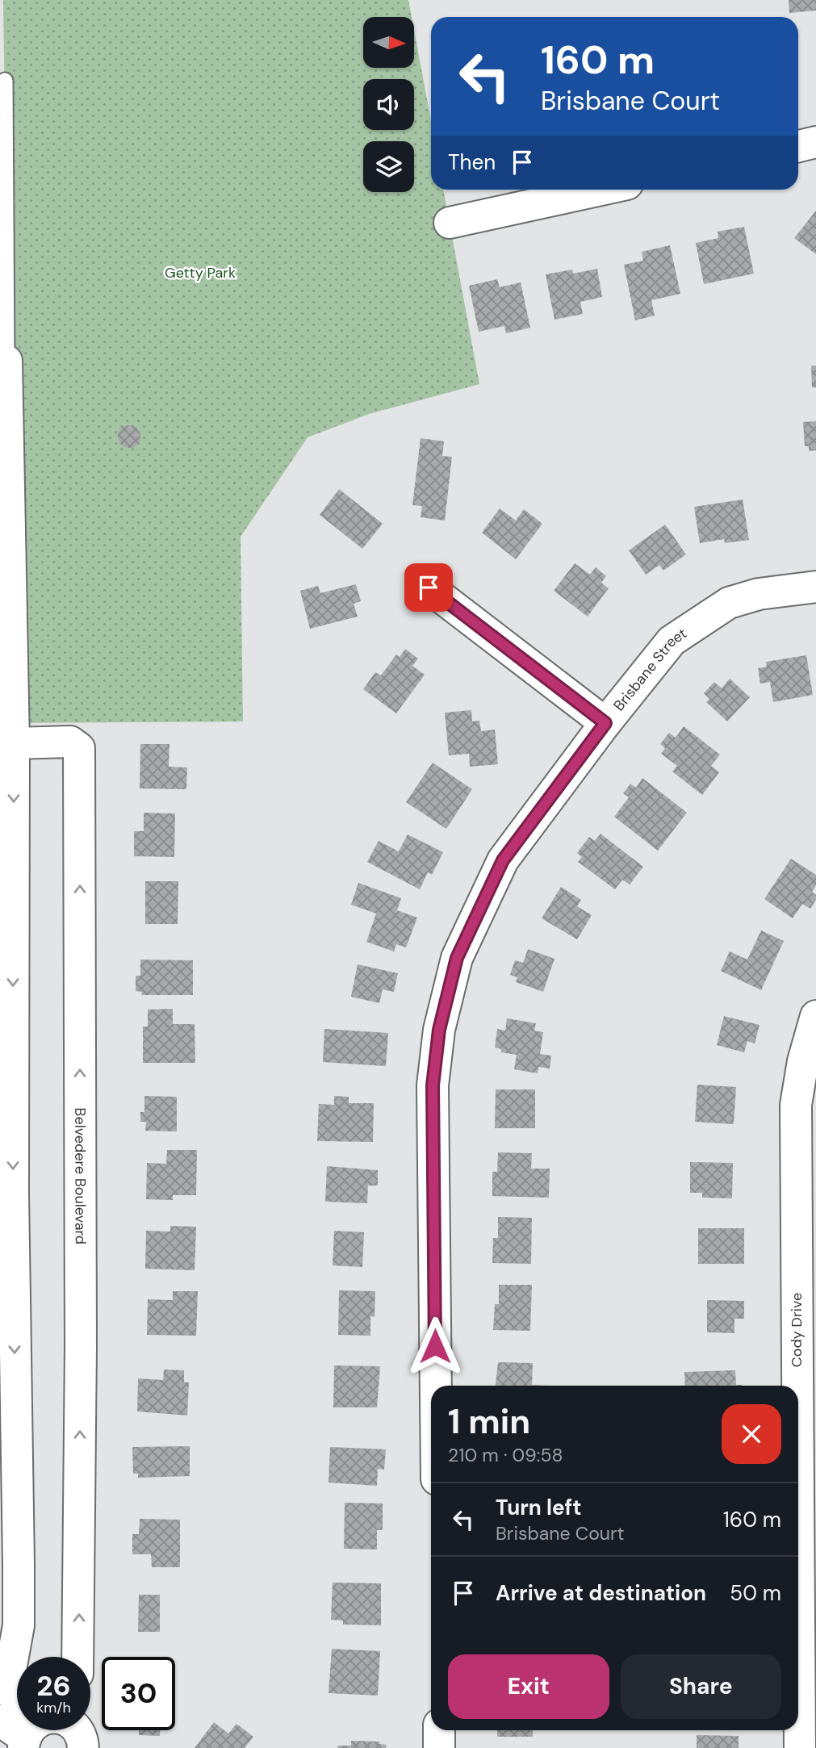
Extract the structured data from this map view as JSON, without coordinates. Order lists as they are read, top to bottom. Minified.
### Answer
{"streets":{"street":["Brisbane Street","Belvedere Boulevard","Cody Drive"]},"parks":["Getty Park"],"north":"right","page":{"turn":["160 m","Brisbane Court"],"then":"Then","heading":["1 min","210 m · 09:58"],"list":[{"name":"Turn left","note":"Brisbane Court","value":"160 m"},{"name":"Arrive at destination","value":"50 m"}],"buttons":["Exit","Share"],"speed":"26 km/h","limit":"30"}}
